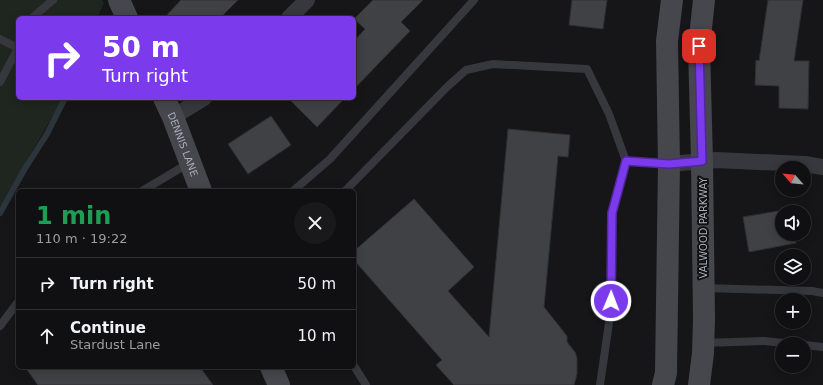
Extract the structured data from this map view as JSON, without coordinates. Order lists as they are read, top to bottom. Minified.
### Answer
{"streets":{"main road":["DENNIS LANE","VALWOOD PARKWAY"]},"north":"top left","page":{"turn":["50 m","Turn right"],"map_buttons":["+","−"],"heading":["1 min","110 m · 19:22"],"list":[{"name":"Turn right","value":"50 m"},{"name":"Continue","note":"Stardust Lane","value":"10 m"}]}}
